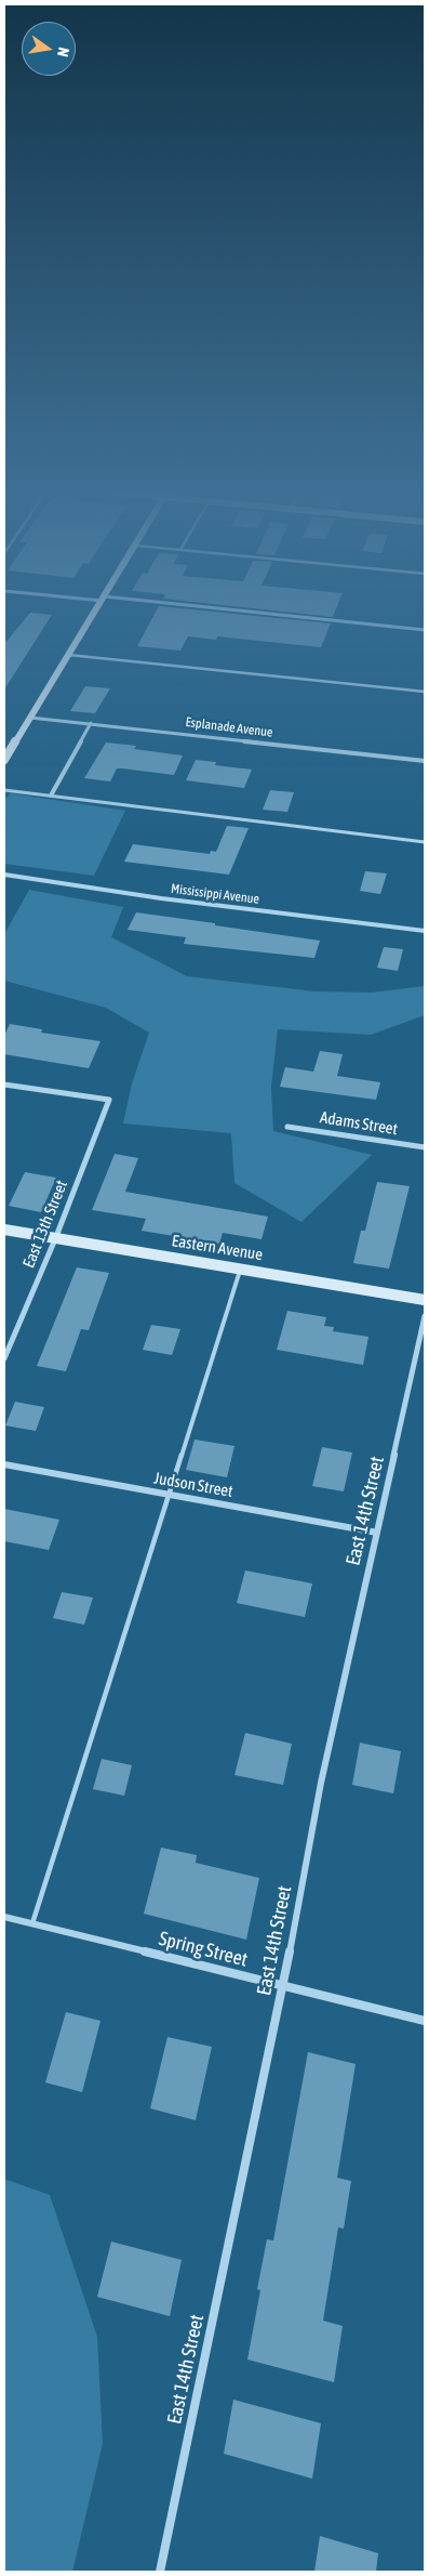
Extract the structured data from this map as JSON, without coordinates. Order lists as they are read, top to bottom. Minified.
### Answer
{"streets":{"street":["Esplanade Avenue","Mississippi Avenue","Adams Street","East 13th Street","Eastern Avenue","Judson Street","East 14th Street","Spring Street"]},"crossings":[["East 13th Street","Eastern Avenue"],["Judson Street","East 14th Street"],["East 14th Street","Spring Street"]],"north":"right"}
